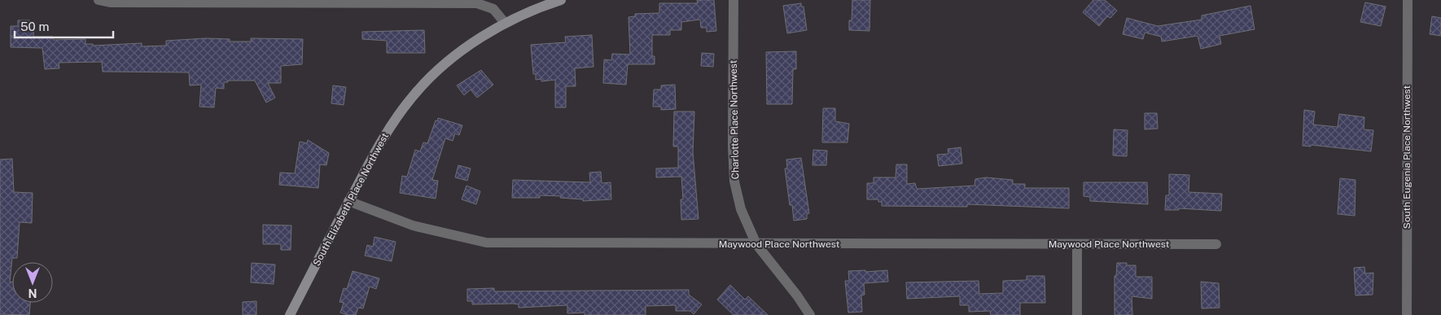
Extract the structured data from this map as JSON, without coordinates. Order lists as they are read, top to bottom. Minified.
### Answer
{"streets":{"street":["Charlotte Place Northwest","South Eugenia Place Northwest","South Elizabeth Place Northwest","Maywood Place Northwest"]},"crossings":[["Charlotte Place Northwest","Maywood Place Northwest"],["South Elizabeth Place Northwest","Maywood Place Northwest"]],"scale_bar":"50 m","north":"bottom"}
